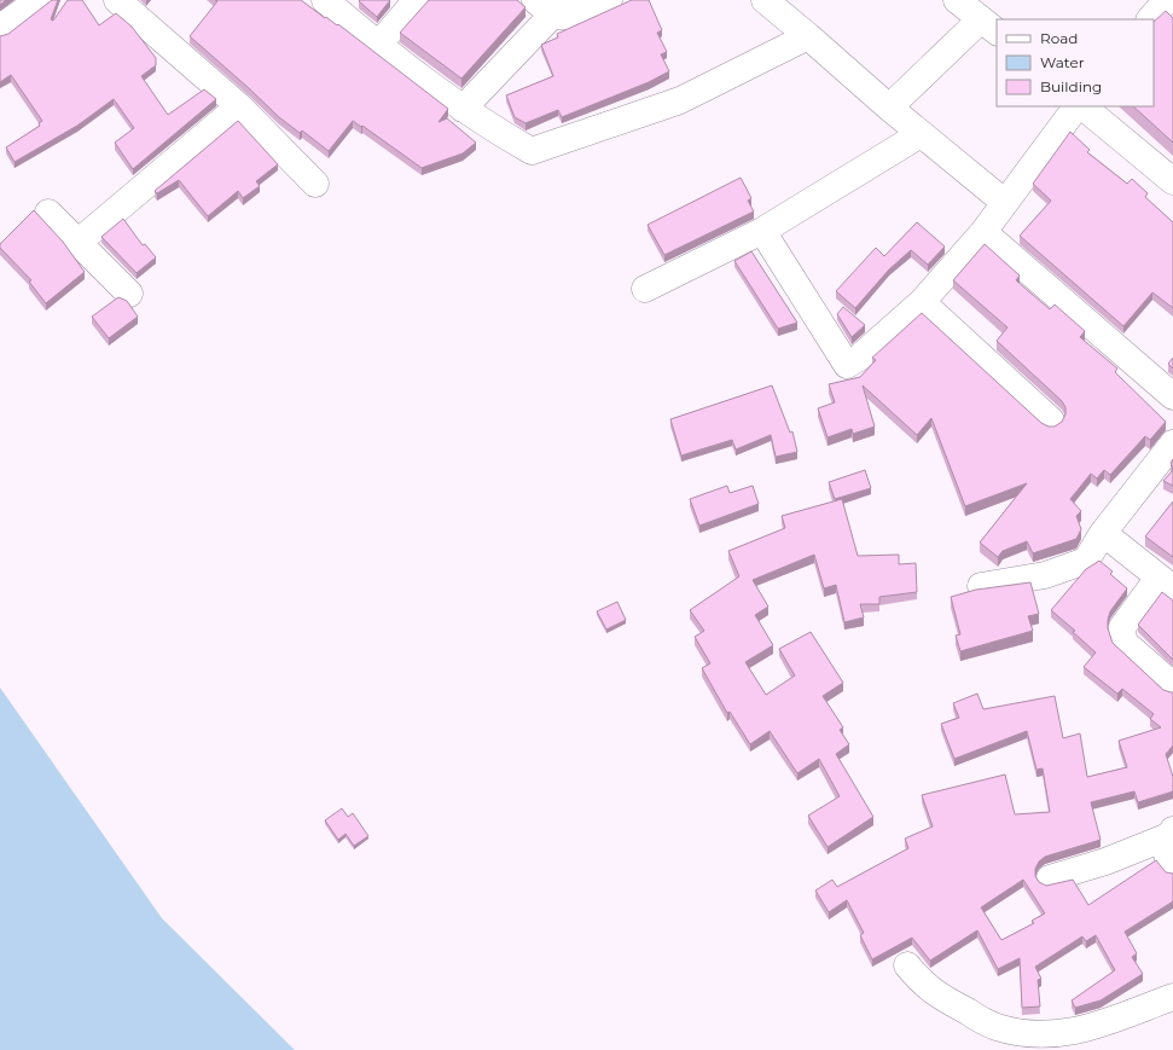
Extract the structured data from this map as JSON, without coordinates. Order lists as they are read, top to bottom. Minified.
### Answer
{"legend":["Road","Water","Building"]}
